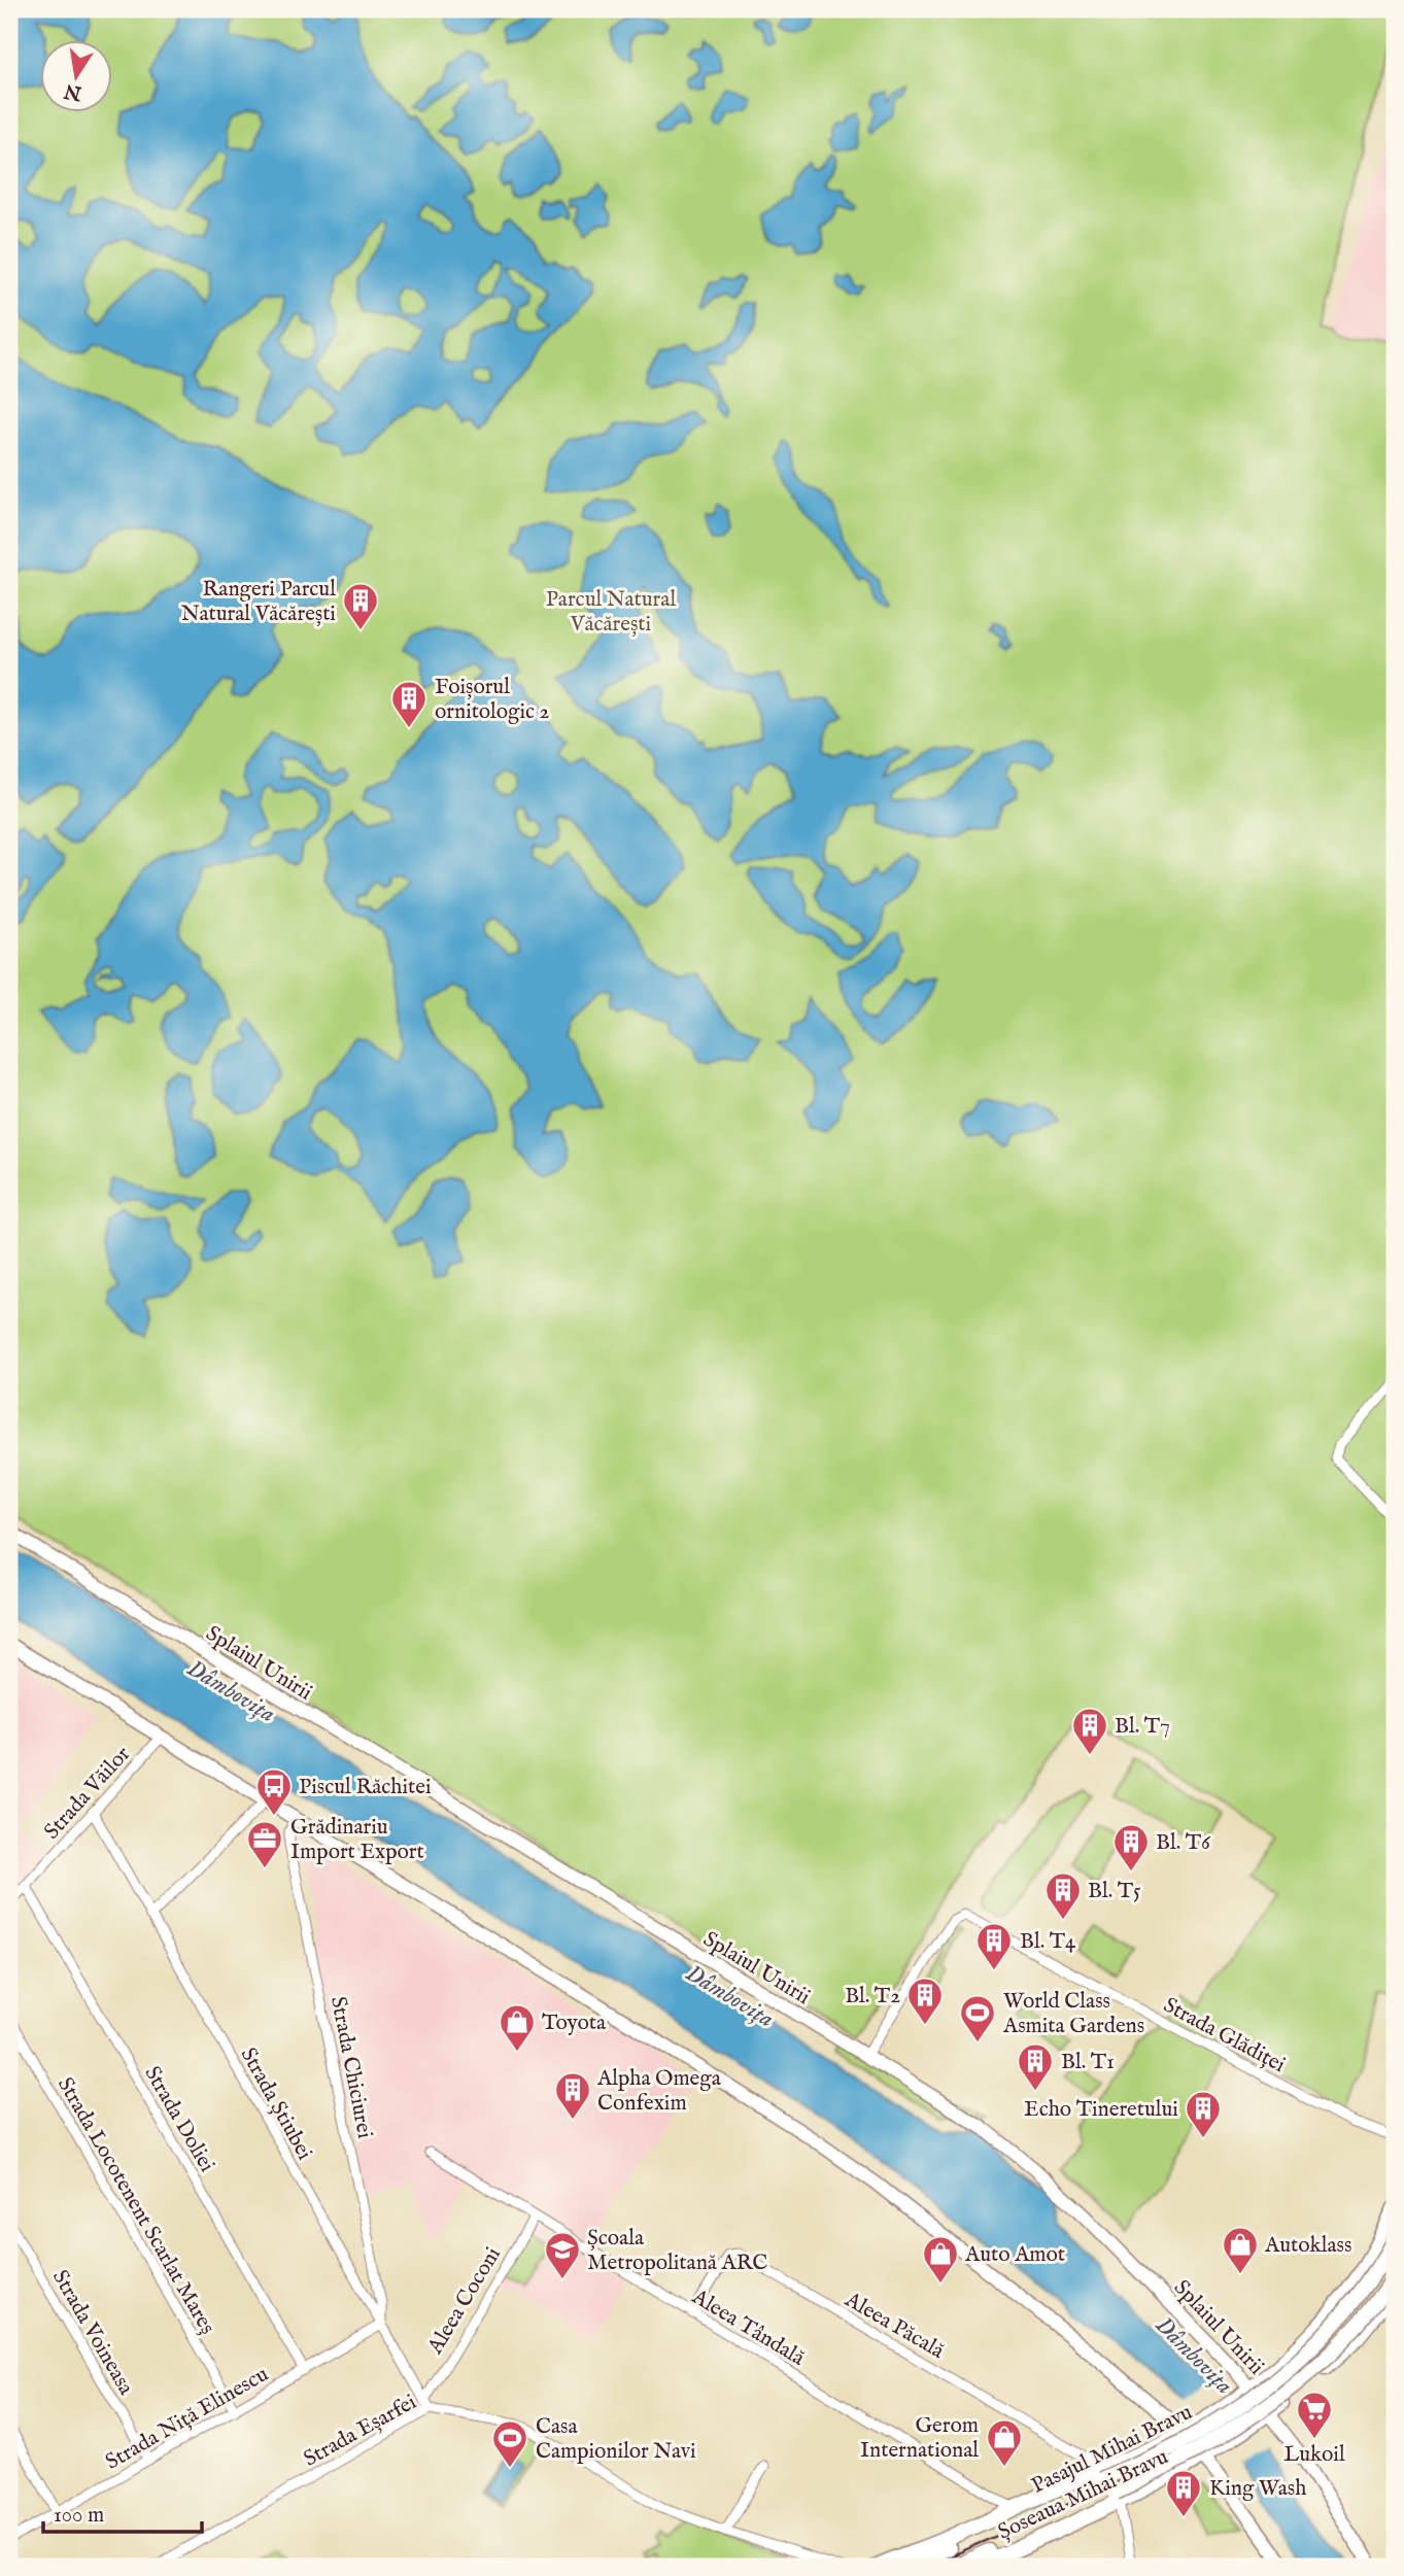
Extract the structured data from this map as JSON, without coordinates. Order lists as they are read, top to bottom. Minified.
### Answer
{"streets":{"main road":["Splaiul Unirii","Pasajul Mihai Bravu","Șoseaua Mihai Bravu"],"street":["Strada Văilor","Strada Glădiței","Strada Chiciurei","Strada Știubei","Strada Doliei","Strada Locotenent Scarlat Mareș","Aleea Coconi","Aleea Păcală","Aleea Tândală","Strada Voineasa","Strada Niță Elinescu","Strada Eșarfei"]},"crossings":[["Splaiul Unirii","Strada Glădiței"],["Splaiul Unirii","Șoseaua Mihai Bravu"],["Strada Văilor","Strada Știubei"],["Strada Văilor","Strada Doliei"],["Strada Chiciurei","Strada Știubei"],["Strada Chiciurei","Strada Niță Elinescu"],["Strada Știubei","Aleea Coconi"],["Strada Știubei","Strada Niță Elinescu"],["Strada Știubei","Strada Eșarfei"],["Strada Doliei","Strada Niță Elinescu"],["Strada Locotenent Scarlat Mareș","Strada Niță Elinescu"],["Aleea Coconi","Aleea Tândală"],["Aleea Coconi","Strada Eșarfei"],["Aleea Păcală","Aleea Tândală"],["Aleea Păcală","Șoseaua Mihai Bravu"],["Aleea Tândală","Șoseaua Mihai Bravu"],["Strada Voineasa","Strada Niță Elinescu"]],"water":["Dâmbovița"],"parks":["Parcul Natural Văcărești"],"places":{"building":["Rangeri Parcul Natural Văcărești","Foișorul ornitologic 2","Bl. T7","Bl. T6","Bl. T5","Bl. T4","Bl. T2","Bl. T1","Alpha Omega Confexim","Echo Tineretului","King Wash"],"bus stop":["Piscul Răchitei"],"office":["Grădinariu Import Export"],"sports":["World Class Asmita Gardens","Casa Campionilor Navi"],"shop":["Toyota","Autoklass","Auto Amot","Gerom International"],"school or university":["Școala Metropolitană ARC"],"supermarket":["Lukoil"]},"scale_bar":"100 m","north":"bottom"}
